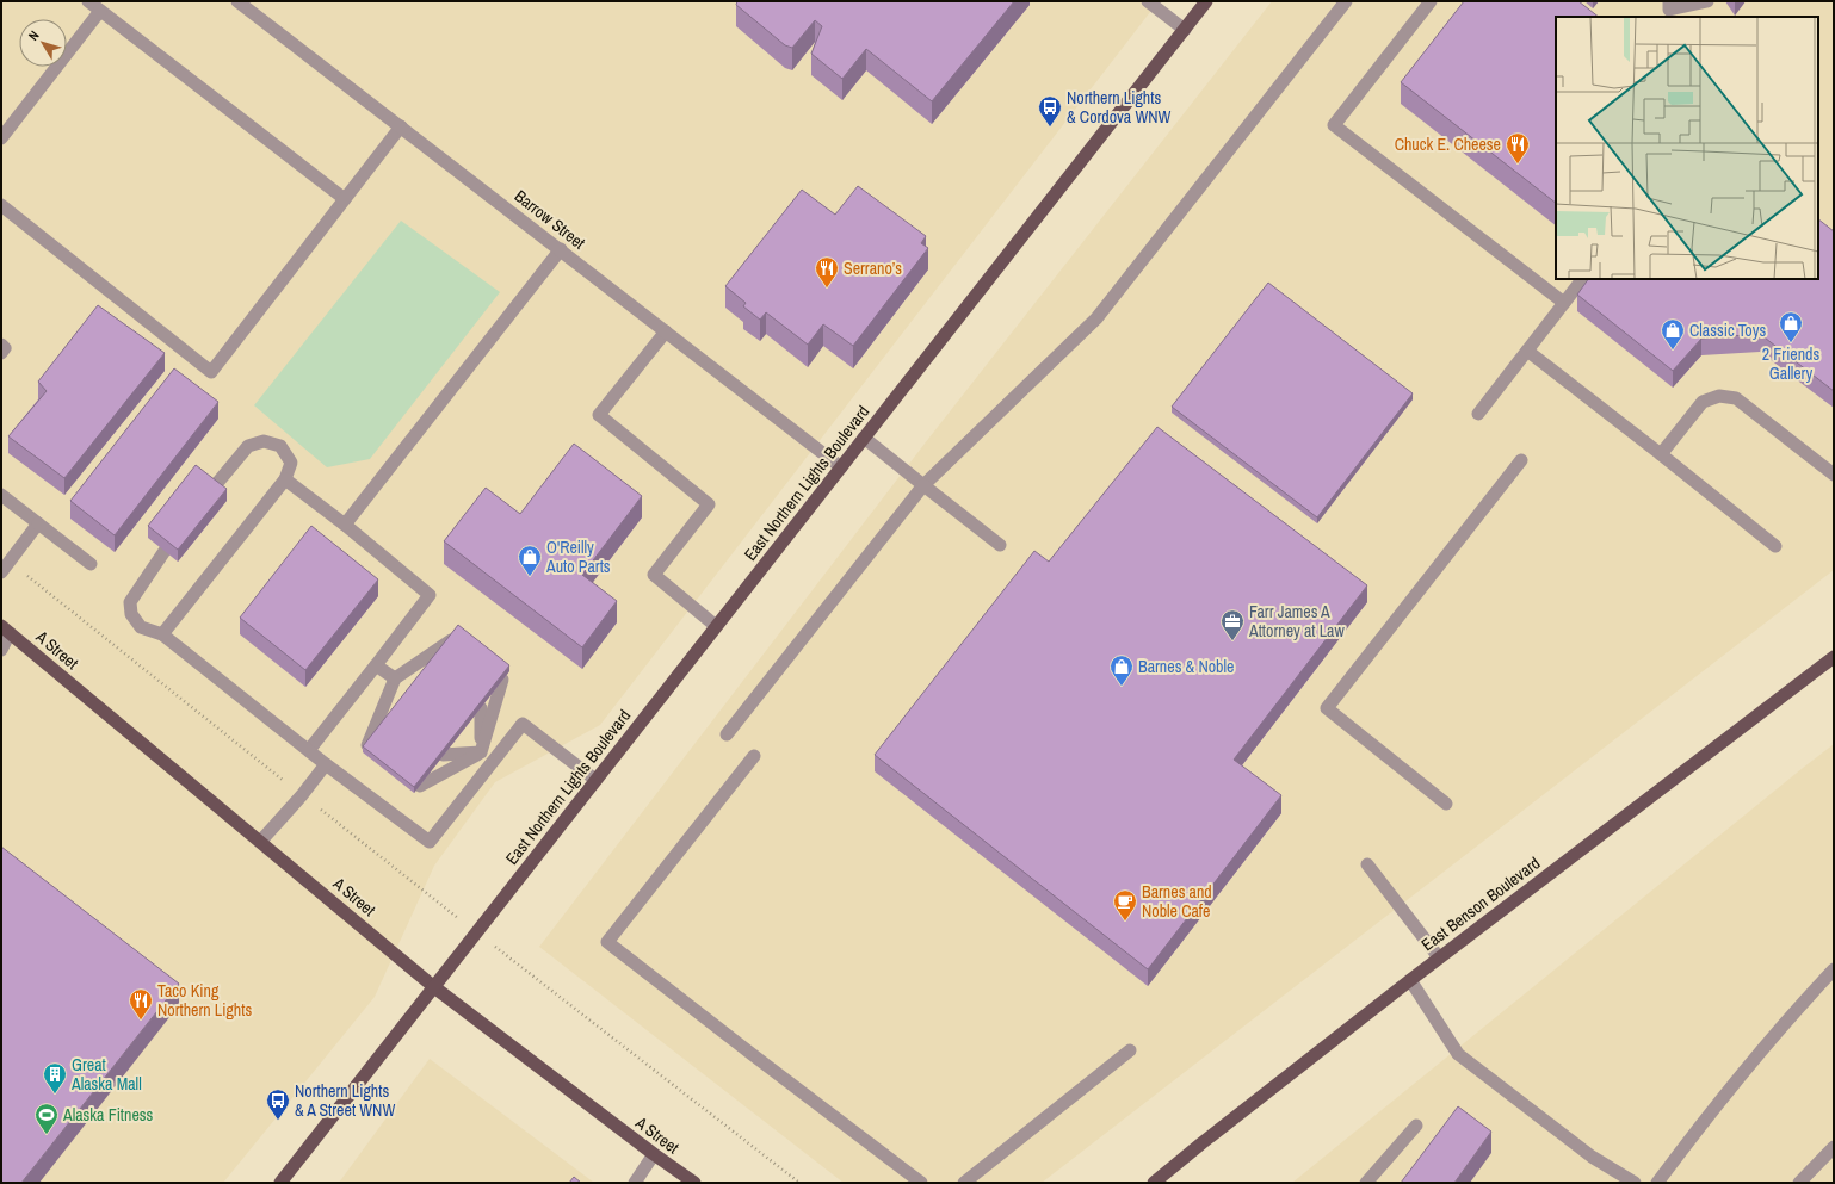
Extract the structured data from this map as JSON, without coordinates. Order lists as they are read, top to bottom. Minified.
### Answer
{"streets":{"main road":["East Northern Lights Boulevard","A Street","East Benson Boulevard"],"street":["Barrow Street"]},"crossings":[["Barrow Street","East Northern Lights Boulevard"],["East Northern Lights Boulevard","A Street"]],"places":{"bus stop":["Northern Lights & Cordova WNW","Northern Lights & A Street WNW"],"restaurant":["Chuck E. Cheese","Serrano’s","Taco King Northern Lights"],"shop":["2 Friends Gallery","Classic Toys","O'Reilly Auto Parts","Barnes & Noble"],"office":["Farr James A Attorney at Law"],"cafe":["Barnes and Noble Cafe"],"building":["Great Alaska Mall"],"sports":["Alaska Fitness"]},"north":"top left"}
